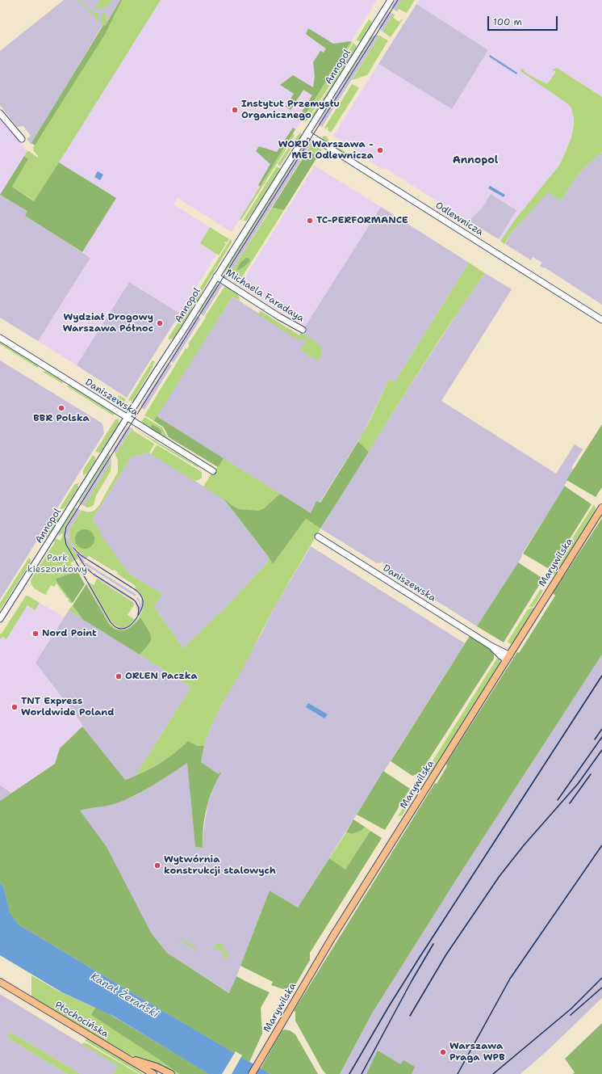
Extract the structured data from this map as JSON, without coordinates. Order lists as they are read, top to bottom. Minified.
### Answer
{"streets":{"main road":["Marywilska","Płochocińska"],"street":["Annopol","Odlewnicza","Michaela Faradaya","Daniszewska"]},"crossings":[["Annopol","Odlewnicza"],["Annopol","Michaela Faradaya"],["Annopol","Daniszewska"],["Daniszewska","Marywilska"]],"districts":["Annopol"],"water":["Kanał Żerański"],"parks":["Park kieszonkowy"],"places":["Instytut Przemysłu Organicznego","WORD Warszawa - ME1 Odlewnicza","TC-PERFORMANCE","Wydział Drogowy Warszawa Północ","BBR Polska","Nord Point","ORLEN Paczka","TNT Express Worldwide Poland","Wytwórnia konstrukcji stalowych","Warszawa Praga WPB"],"scale_bar":"100 m"}
